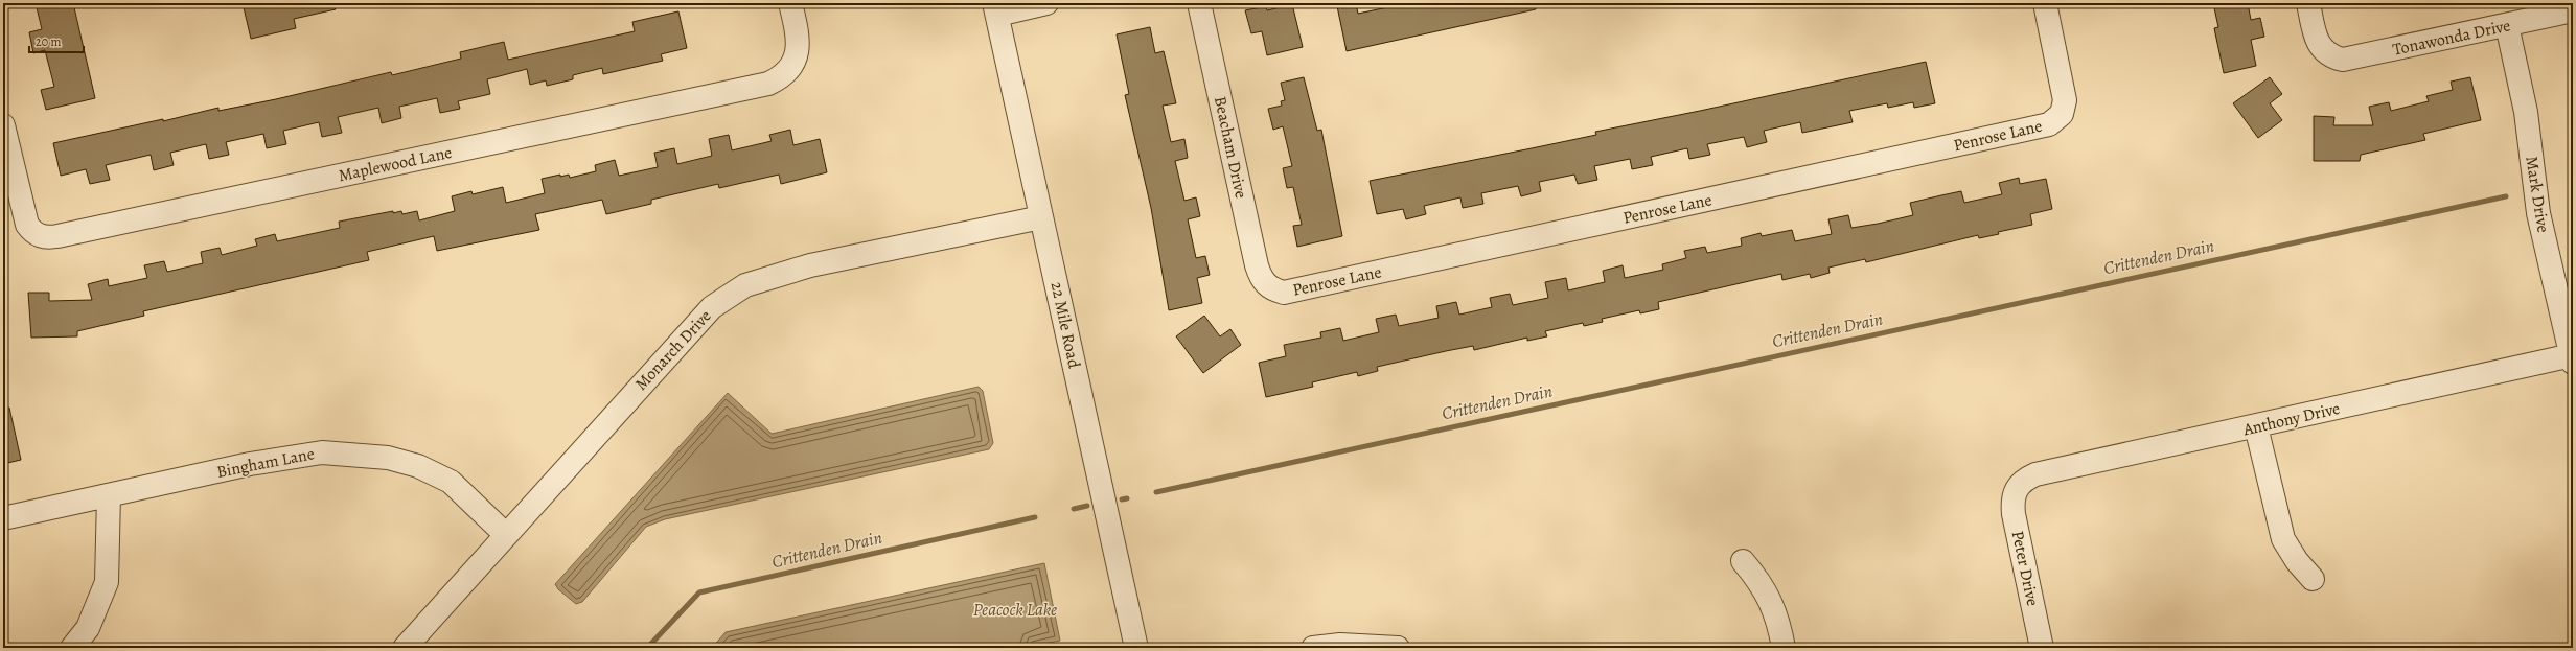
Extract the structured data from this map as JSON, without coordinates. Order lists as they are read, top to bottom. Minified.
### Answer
{"streets":{"street":["Tonawonda Drive","Penrose Lane","Beacham Drive","Maplewood Lane","Mark Drive","22 Mile Road","Monarch Drive","Anthony Drive","Bingham Lane","Peter Drive"]},"crossings":[["Tonawonda Drive","Mark Drive"],["Penrose Lane","Beacham Drive"],["Mark Drive","Anthony Drive"],["22 Mile Road","Monarch Drive"],["Monarch Drive","Bingham Lane"],["Anthony Drive","Peter Drive"]],"water":["Crittenden Drain","Peacock Lake"],"scale_bar":"20 m"}
